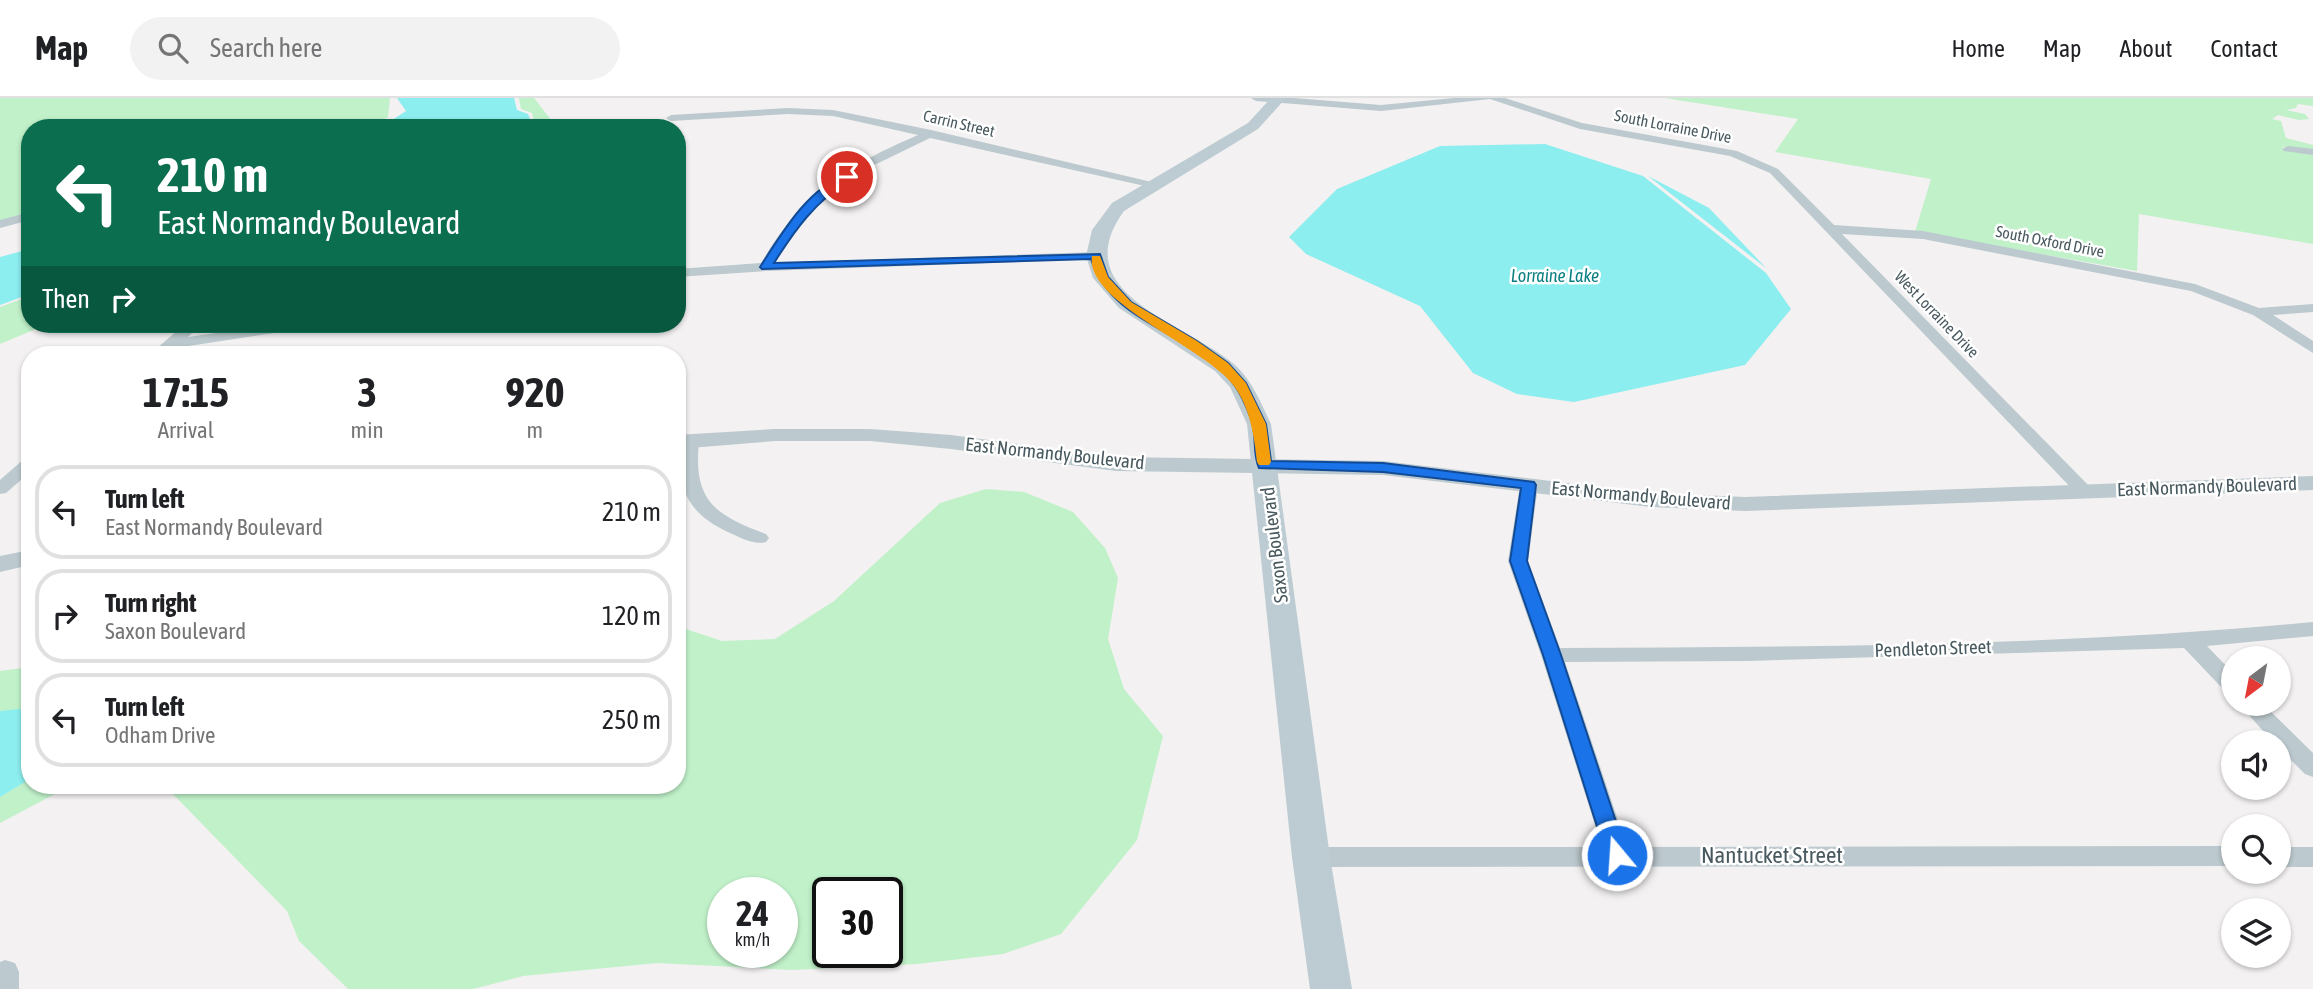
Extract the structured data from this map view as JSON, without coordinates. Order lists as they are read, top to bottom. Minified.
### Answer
{"streets":{"main road":["Saxon Boulevard"],"street":["Carrin Street","South Lorraine Drive","South Oxford Drive","West Lorraine Drive","East Normandy Boulevard","Pendleton Street","Nantucket Street"]},"crossings":[["South Lorraine Drive","West Lorraine Drive"],["South Oxford Drive","West Lorraine Drive"],["West Lorraine Drive","East Normandy Boulevard"],["East Normandy Boulevard","Saxon Boulevard"],["Saxon Boulevard","Nantucket Street"]],"water":["Lorraine Lake"],"north":"bottom left","page":{"header":"Map","search":"Search here","nav":["Home","Map","About","Contact"],"turn":["210 m","East Normandy Boulevard"],"then":"Then","eta":["17:15","Arrival","3","min","920","m"],"list":[{"name":"Turn left","note":"East Normandy Boulevard","value":"210 m"},{"name":"Turn right","note":"Saxon Boulevard","value":"120 m"},{"name":"Turn left","note":"Odham Drive","value":"250 m"}],"speed":"24 km/h","limit":"30"}}
